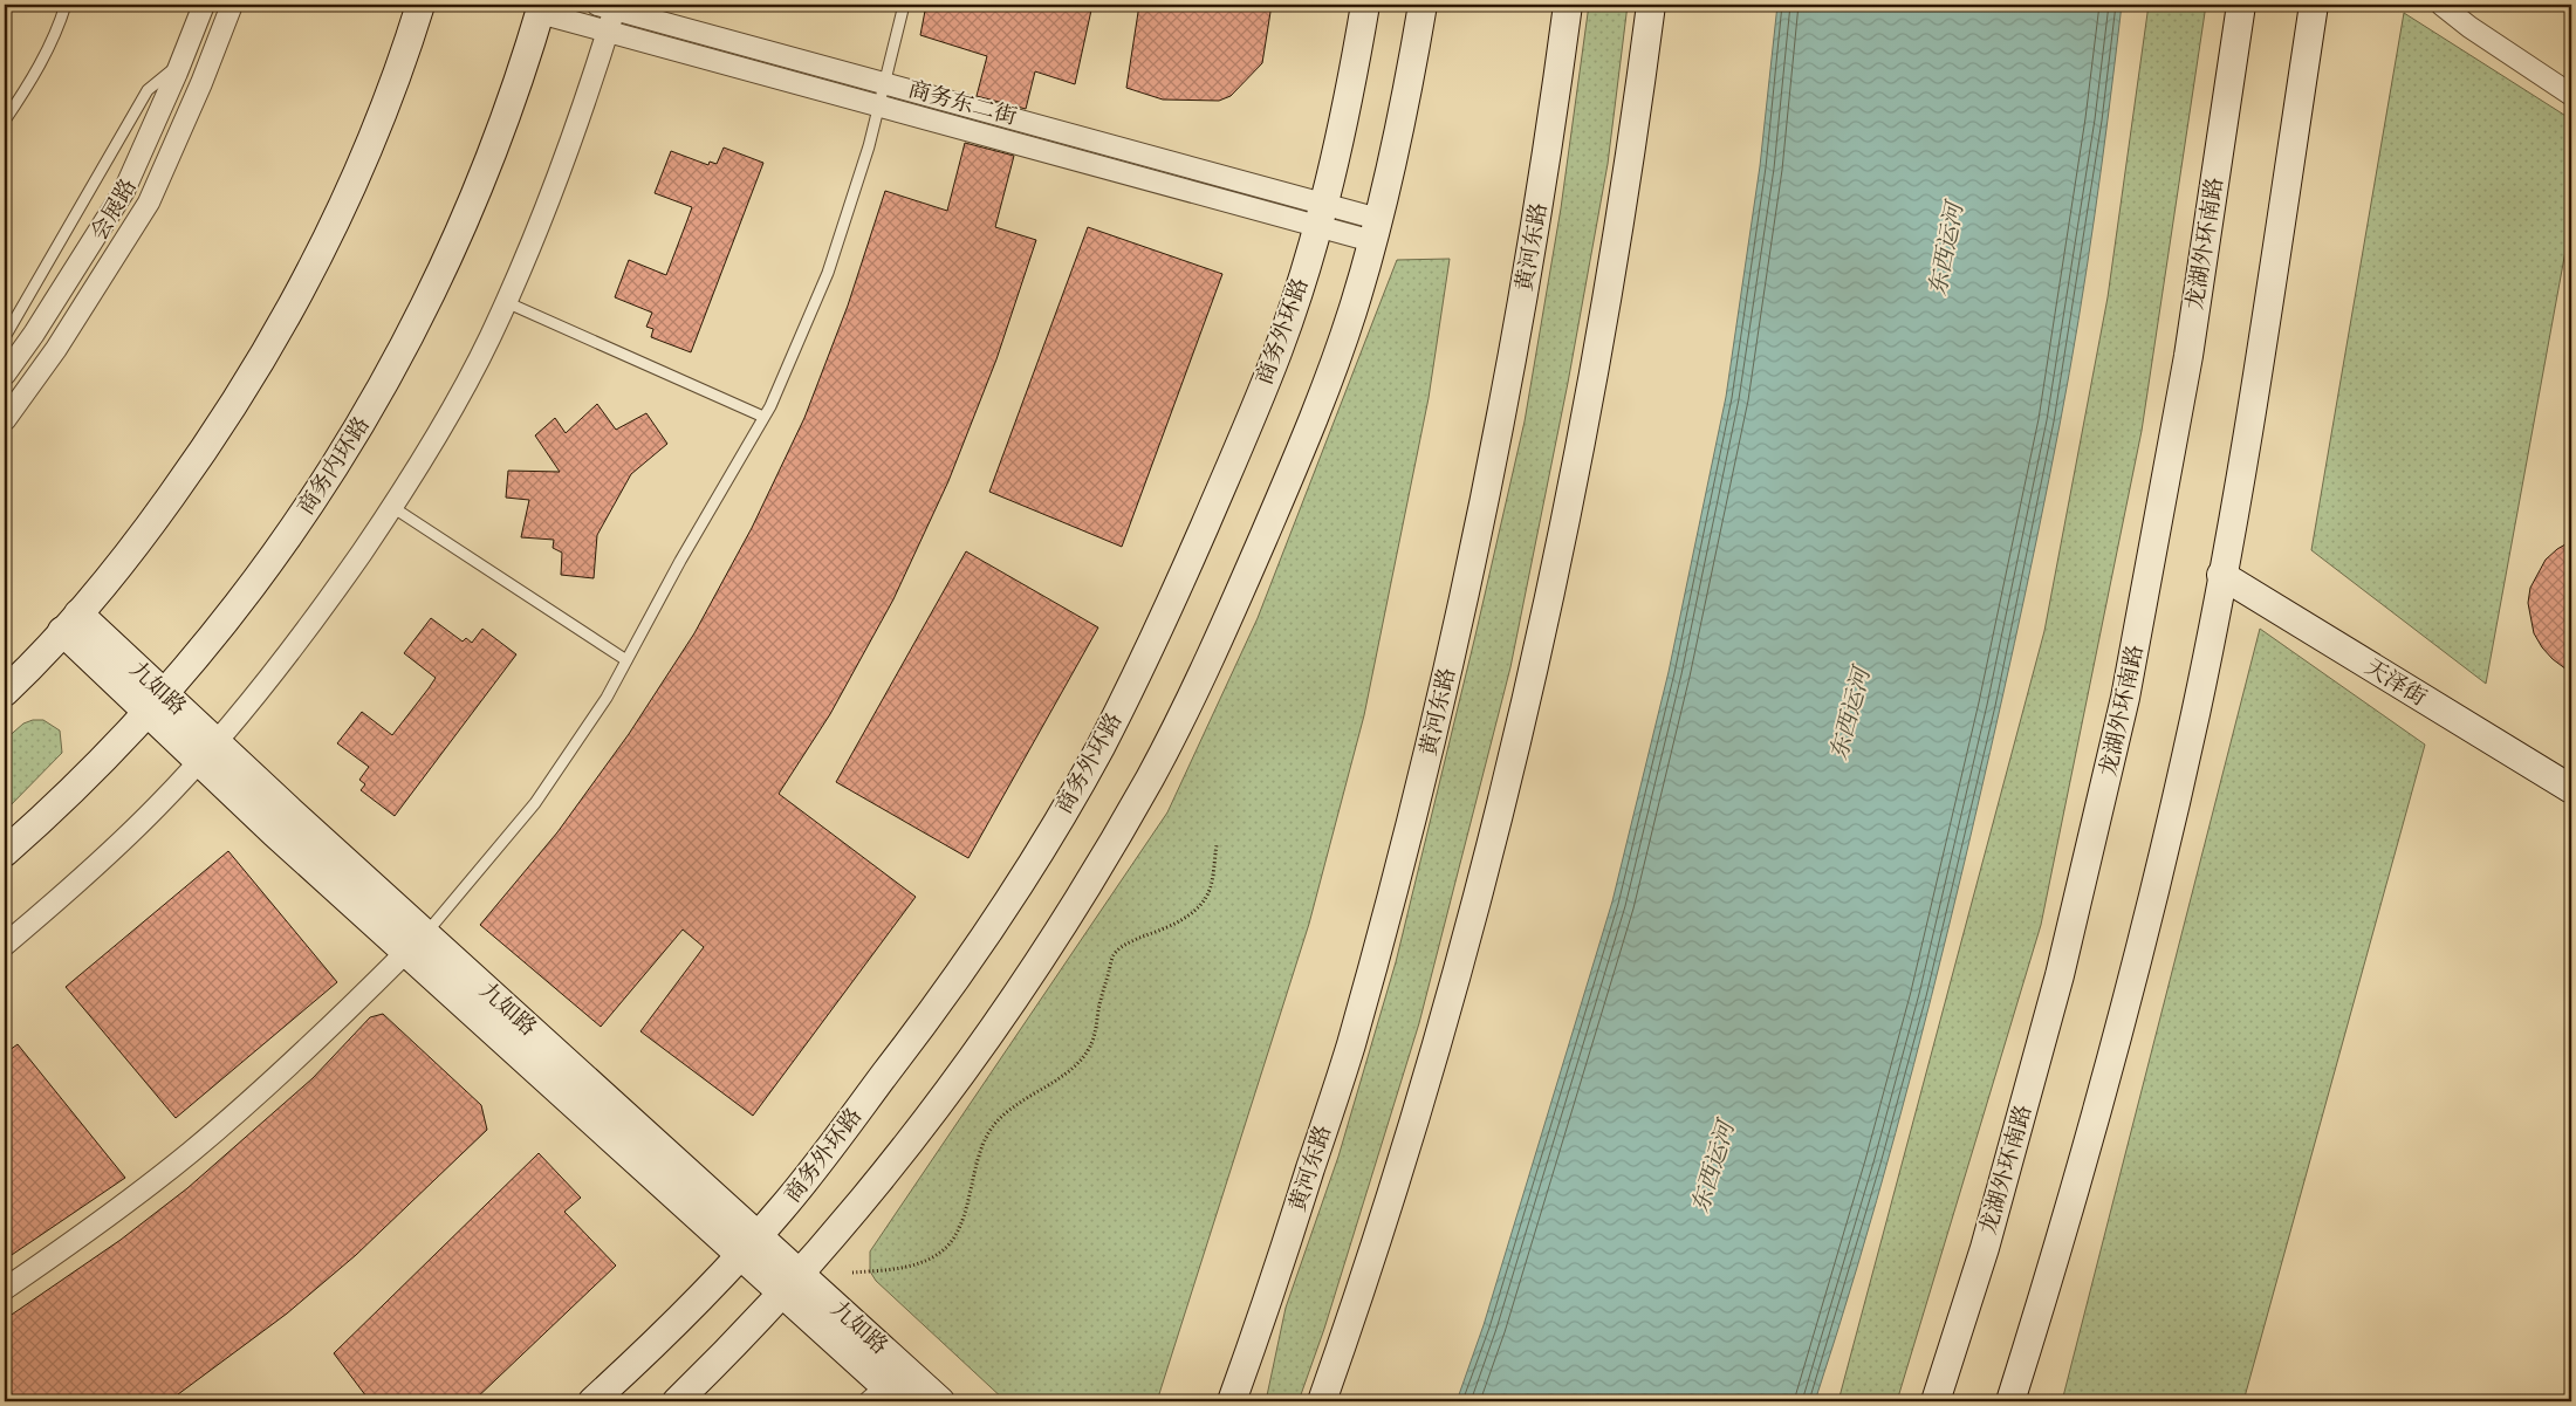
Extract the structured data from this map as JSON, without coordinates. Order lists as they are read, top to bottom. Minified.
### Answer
{"streets":{"street":["商务东二街","会展路","龙湖外环南路","黄河东路","商务外环路","商务内环路","天泽街","九如路"]},"crossings":[["商务东二街","商务外环路"],["商务东二街","商务内环路"],["商务外环路","九如路"],["商务内环路","九如路"]],"water":["东西运河"]}
